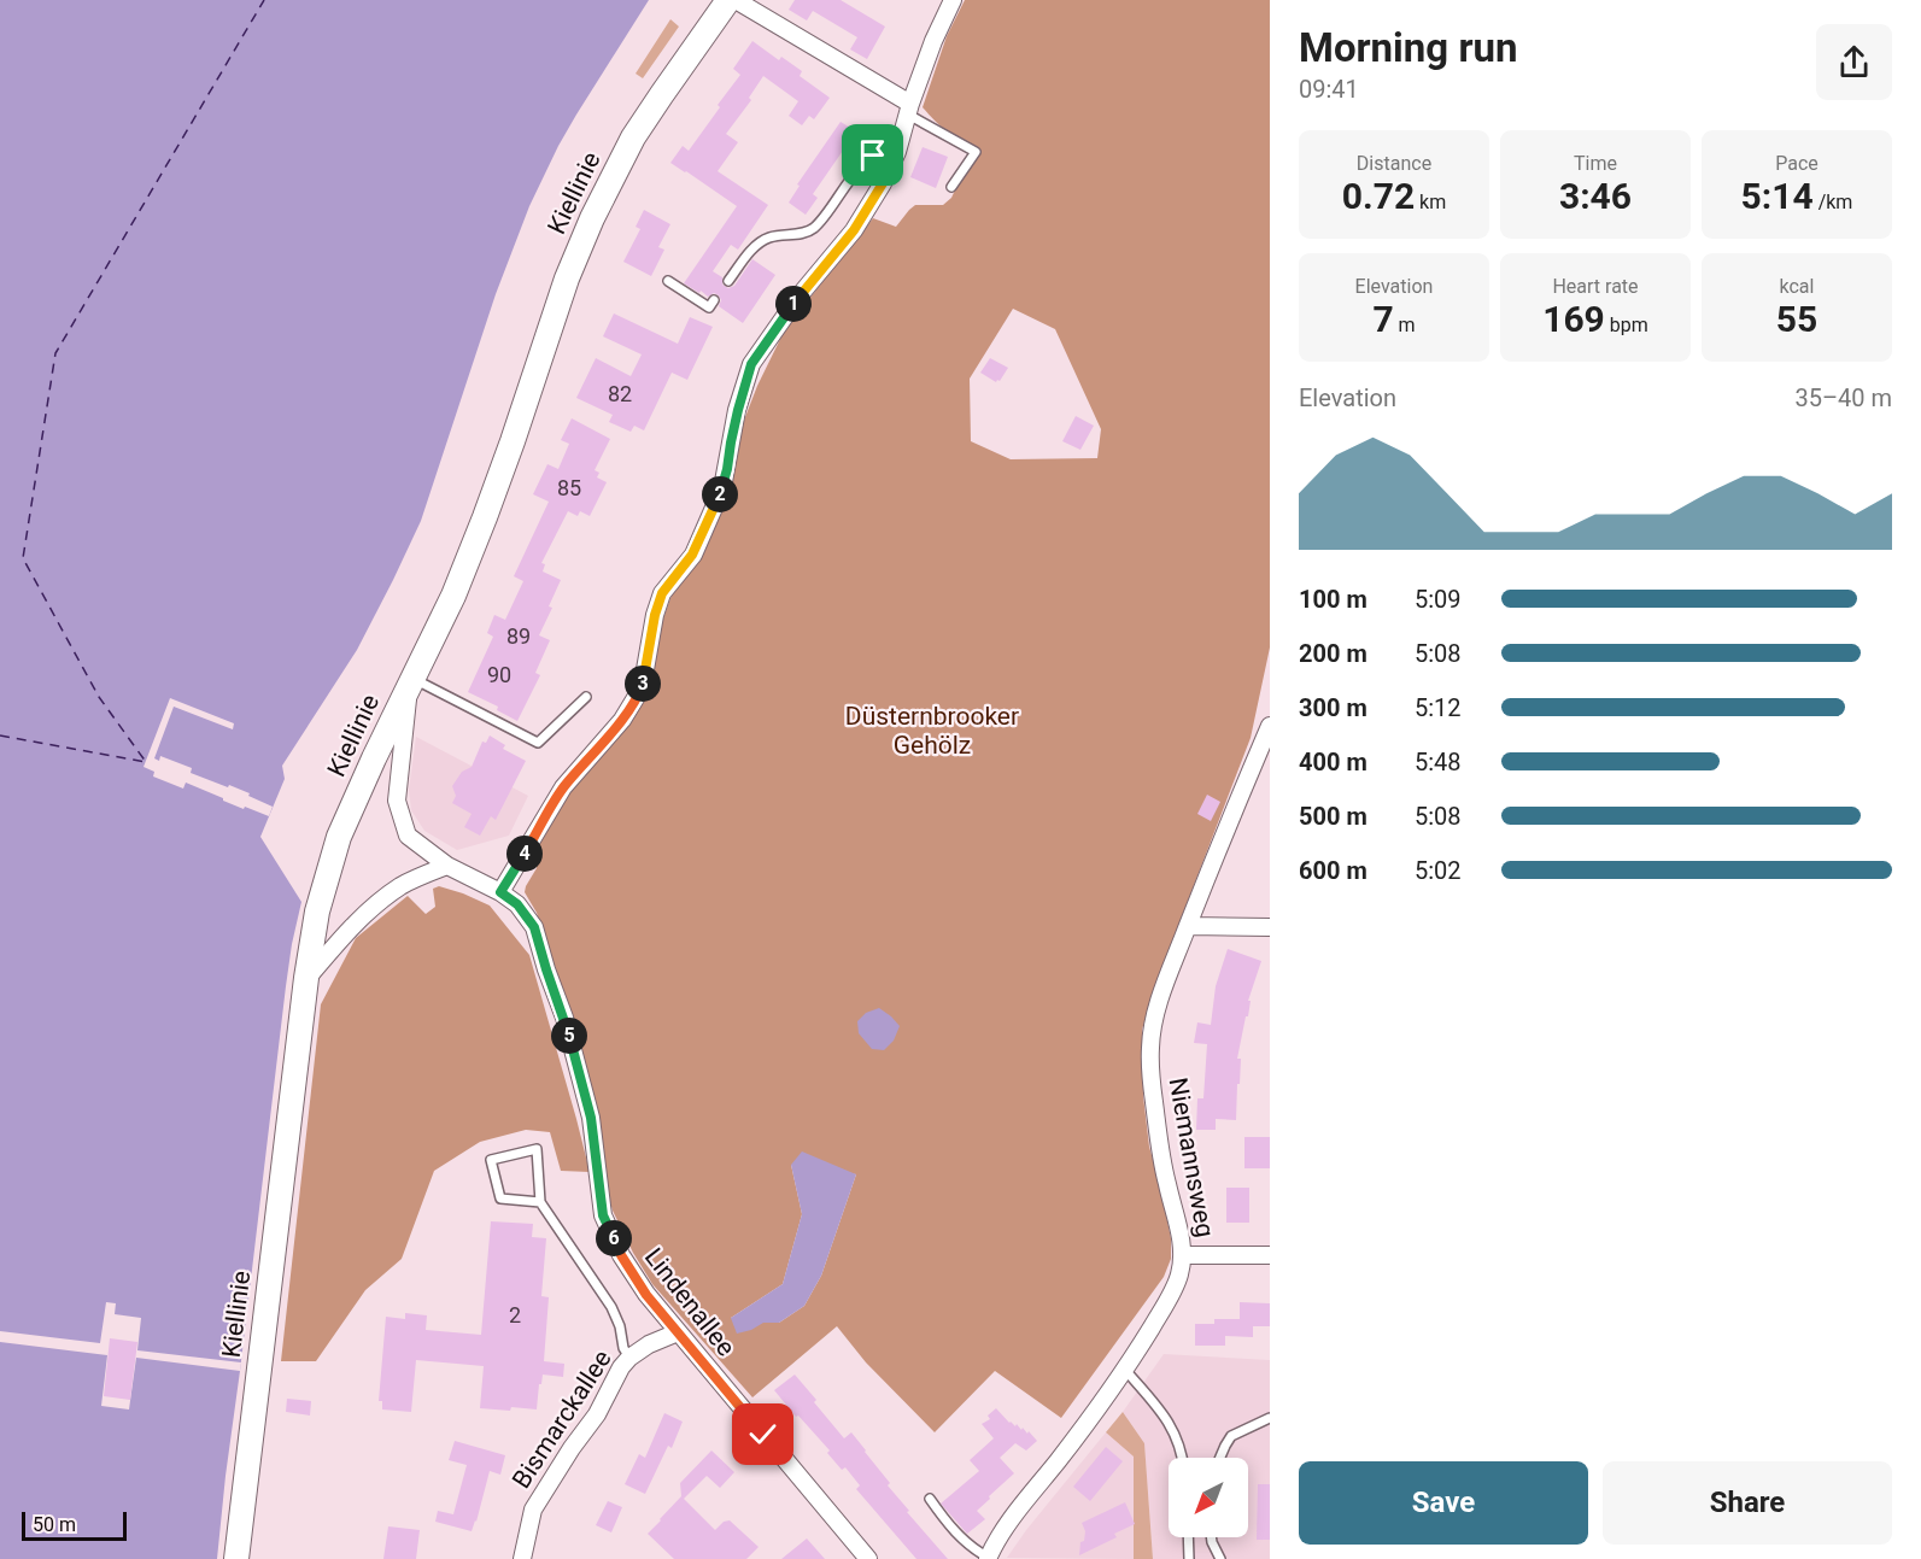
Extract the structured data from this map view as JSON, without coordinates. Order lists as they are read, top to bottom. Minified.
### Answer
{"streets":{"street":["Kiellinie","Niemannsweg","Lindenallee","Bismarckallee"]},"crossings":[["Kiellinie","Lindenallee"],["Lindenallee","Bismarckallee"]],"parks":["Düsternbrooker Gehölz"],"house_numbers":["82","85","89","90","2"],"scale_bar":"50 m","north":"bottom left","page":{"heading":["Morning run","09:41"],"stats":[["Distance","0.72 km"],["Time","3:46"],["Pace","5:14 /km"],["Elevation","7 m"],["Heart rate","169 bpm"],["kcal","55"]],"pins":["1","2","3","4","5","6"],"chart":["Elevation","35–40 m"],"list":[{"name":"100 m","note":"5:09"},{"name":"200 m","note":"5:08"},{"name":"300 m","note":"5:12"},{"name":"400 m","note":"5:48"},{"name":"500 m","note":"5:08"},{"name":"600 m","note":"5:02"}],"buttons":["Save","Share"],"scale":"50 m"}}
